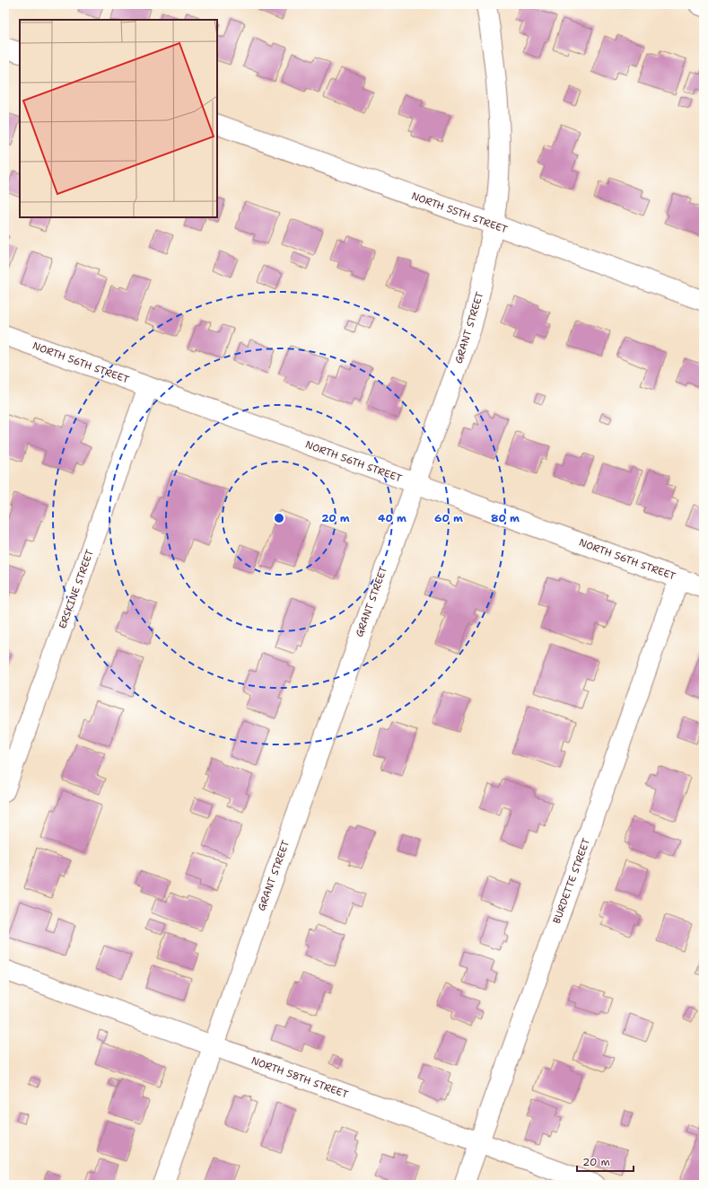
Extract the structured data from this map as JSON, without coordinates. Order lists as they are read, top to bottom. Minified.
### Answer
{"streets":{"street":["NORTH 55TH STREET","GRANT STREET","NORTH 56TH STREET","ERSKINE STREET","BURDETTE STREET","NORTH 58TH STREET"]},"crossings":[["NORTH 55TH STREET","GRANT STREET"],["GRANT STREET","NORTH 56TH STREET"],["GRANT STREET","NORTH 58TH STREET"],["NORTH 56TH STREET","ERSKINE STREET"],["NORTH 56TH STREET","BURDETTE STREET"],["BURDETTE STREET","NORTH 58TH STREET"]],"scale_bar":"20 m","rings":["20 m","40 m","60 m","80 m"]}
